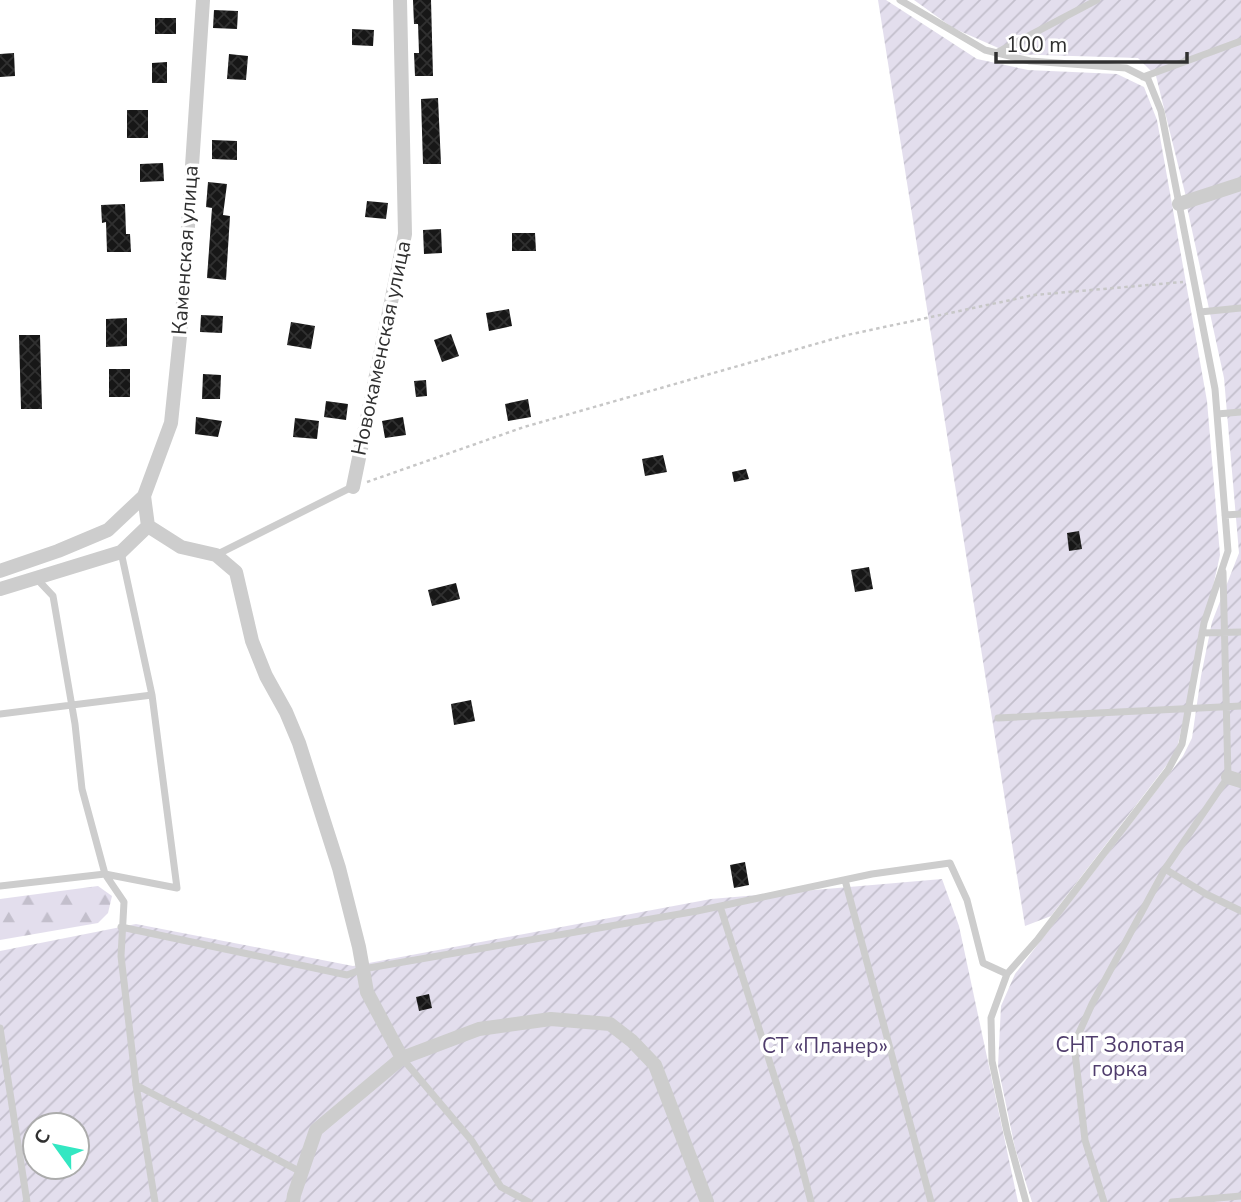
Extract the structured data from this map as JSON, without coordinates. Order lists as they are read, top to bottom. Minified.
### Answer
{"streets":{"street":["Каменская улица","Новокаменская улица"]},"parks":["СНТ Золотая горка","СТ «Планер»"],"scale_bar":"100 m","north":"top left"}
